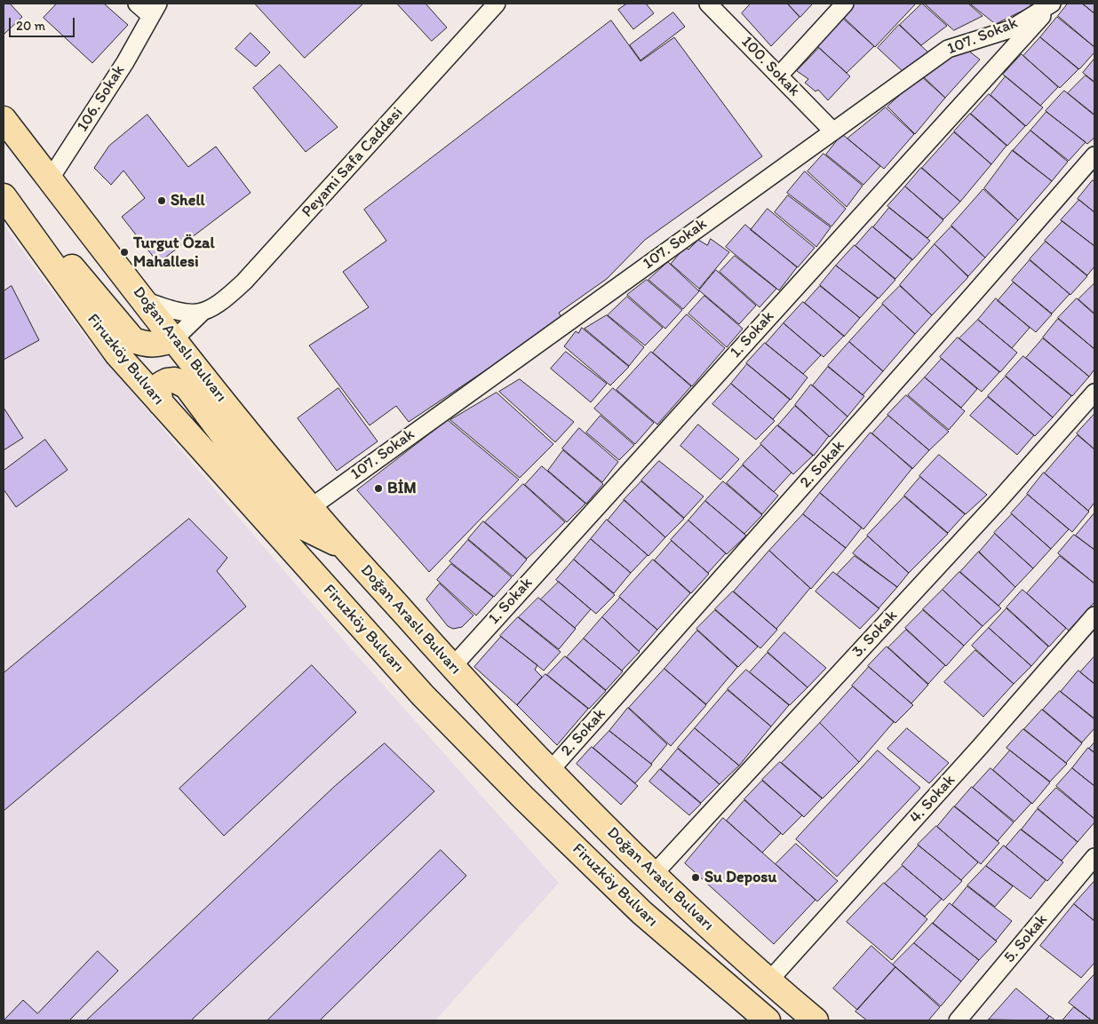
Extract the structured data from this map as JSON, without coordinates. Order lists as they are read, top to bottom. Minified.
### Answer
{"streets":{"main road":["Doğan Araslı Bulvarı","Firuzköy Bulvarı"],"street":["107. Sokak","100. Sokak","106. Sokak","Peyami Safa Caddesi","1. Sokak","2. Sokak","3. Sokak","4. Sokak","5. Sokak"]},"crossings":[["107. Sokak","100. Sokak"],["107. Sokak","1. Sokak"],["107. Sokak","Doğan Araslı Bulvarı"],["106. Sokak","Doğan Araslı Bulvarı"],["1. Sokak","Doğan Araslı Bulvarı"],["Doğan Araslı Bulvarı","2. Sokak"],["Doğan Araslı Bulvarı","3. Sokak"],["Doğan Araslı Bulvarı","4. Sokak"]],"places":["Shell","Turgut Özal Mahallesi","BİM","Su Deposu"],"scale_bar":"20 m"}
